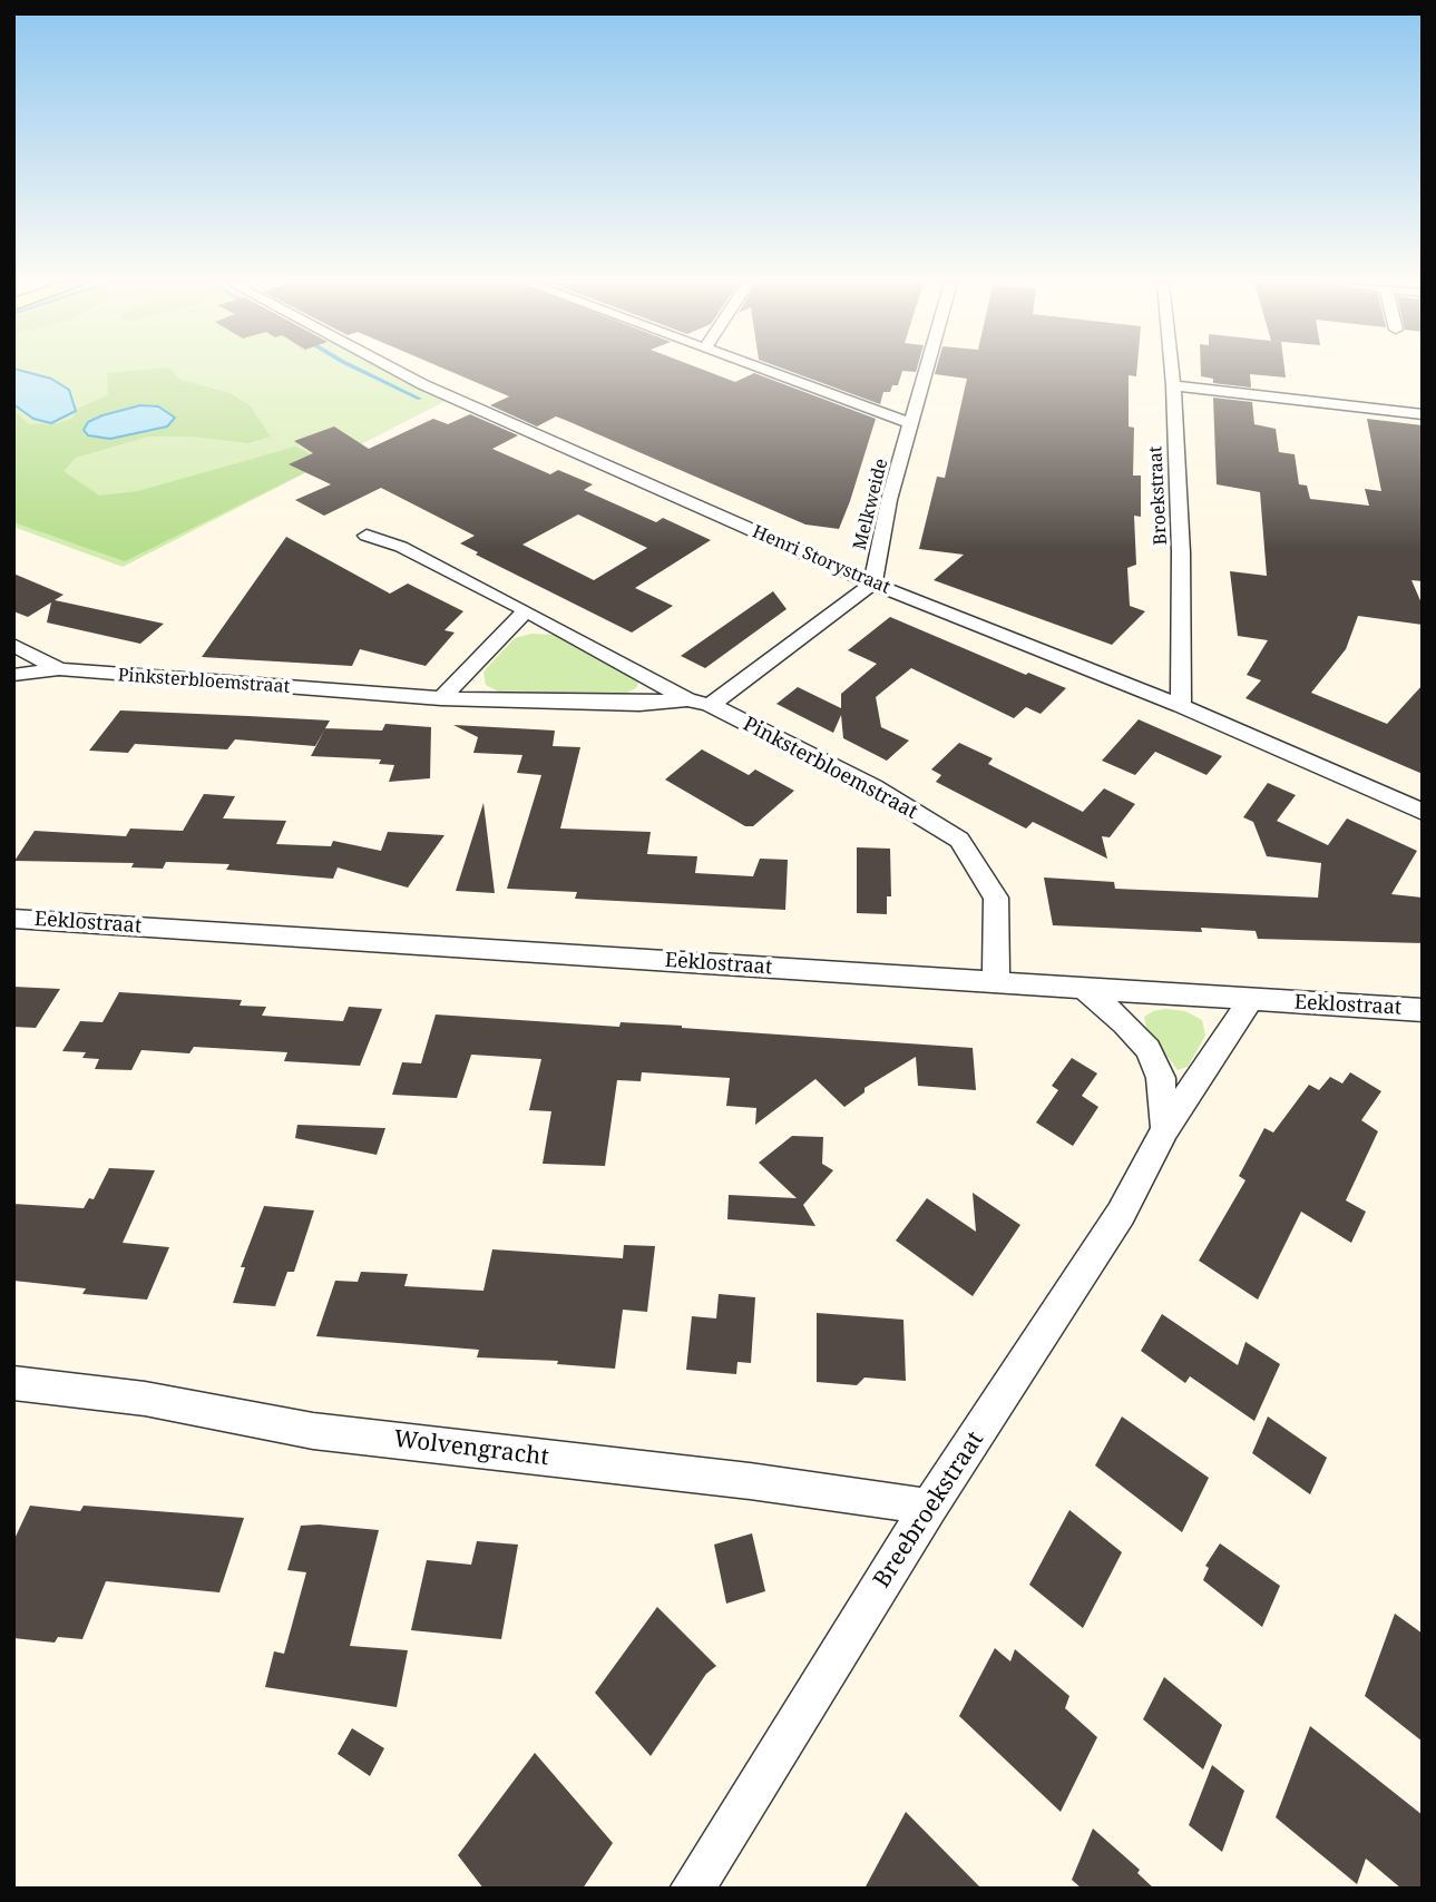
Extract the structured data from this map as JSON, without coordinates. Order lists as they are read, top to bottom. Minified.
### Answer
{"streets":{"street":["Broekstraat","Melkweide","Henri Storystraat","Pinksterbloemstraat","Eeklostraat","Wolvengracht","Breebroekstraat"]},"crossings":[["Broekstraat","Henri Storystraat"],["Melkweide","Henri Storystraat"],["Pinksterbloemstraat","Eeklostraat"],["Eeklostraat","Breebroekstraat"],["Wolvengracht","Breebroekstraat"]]}
